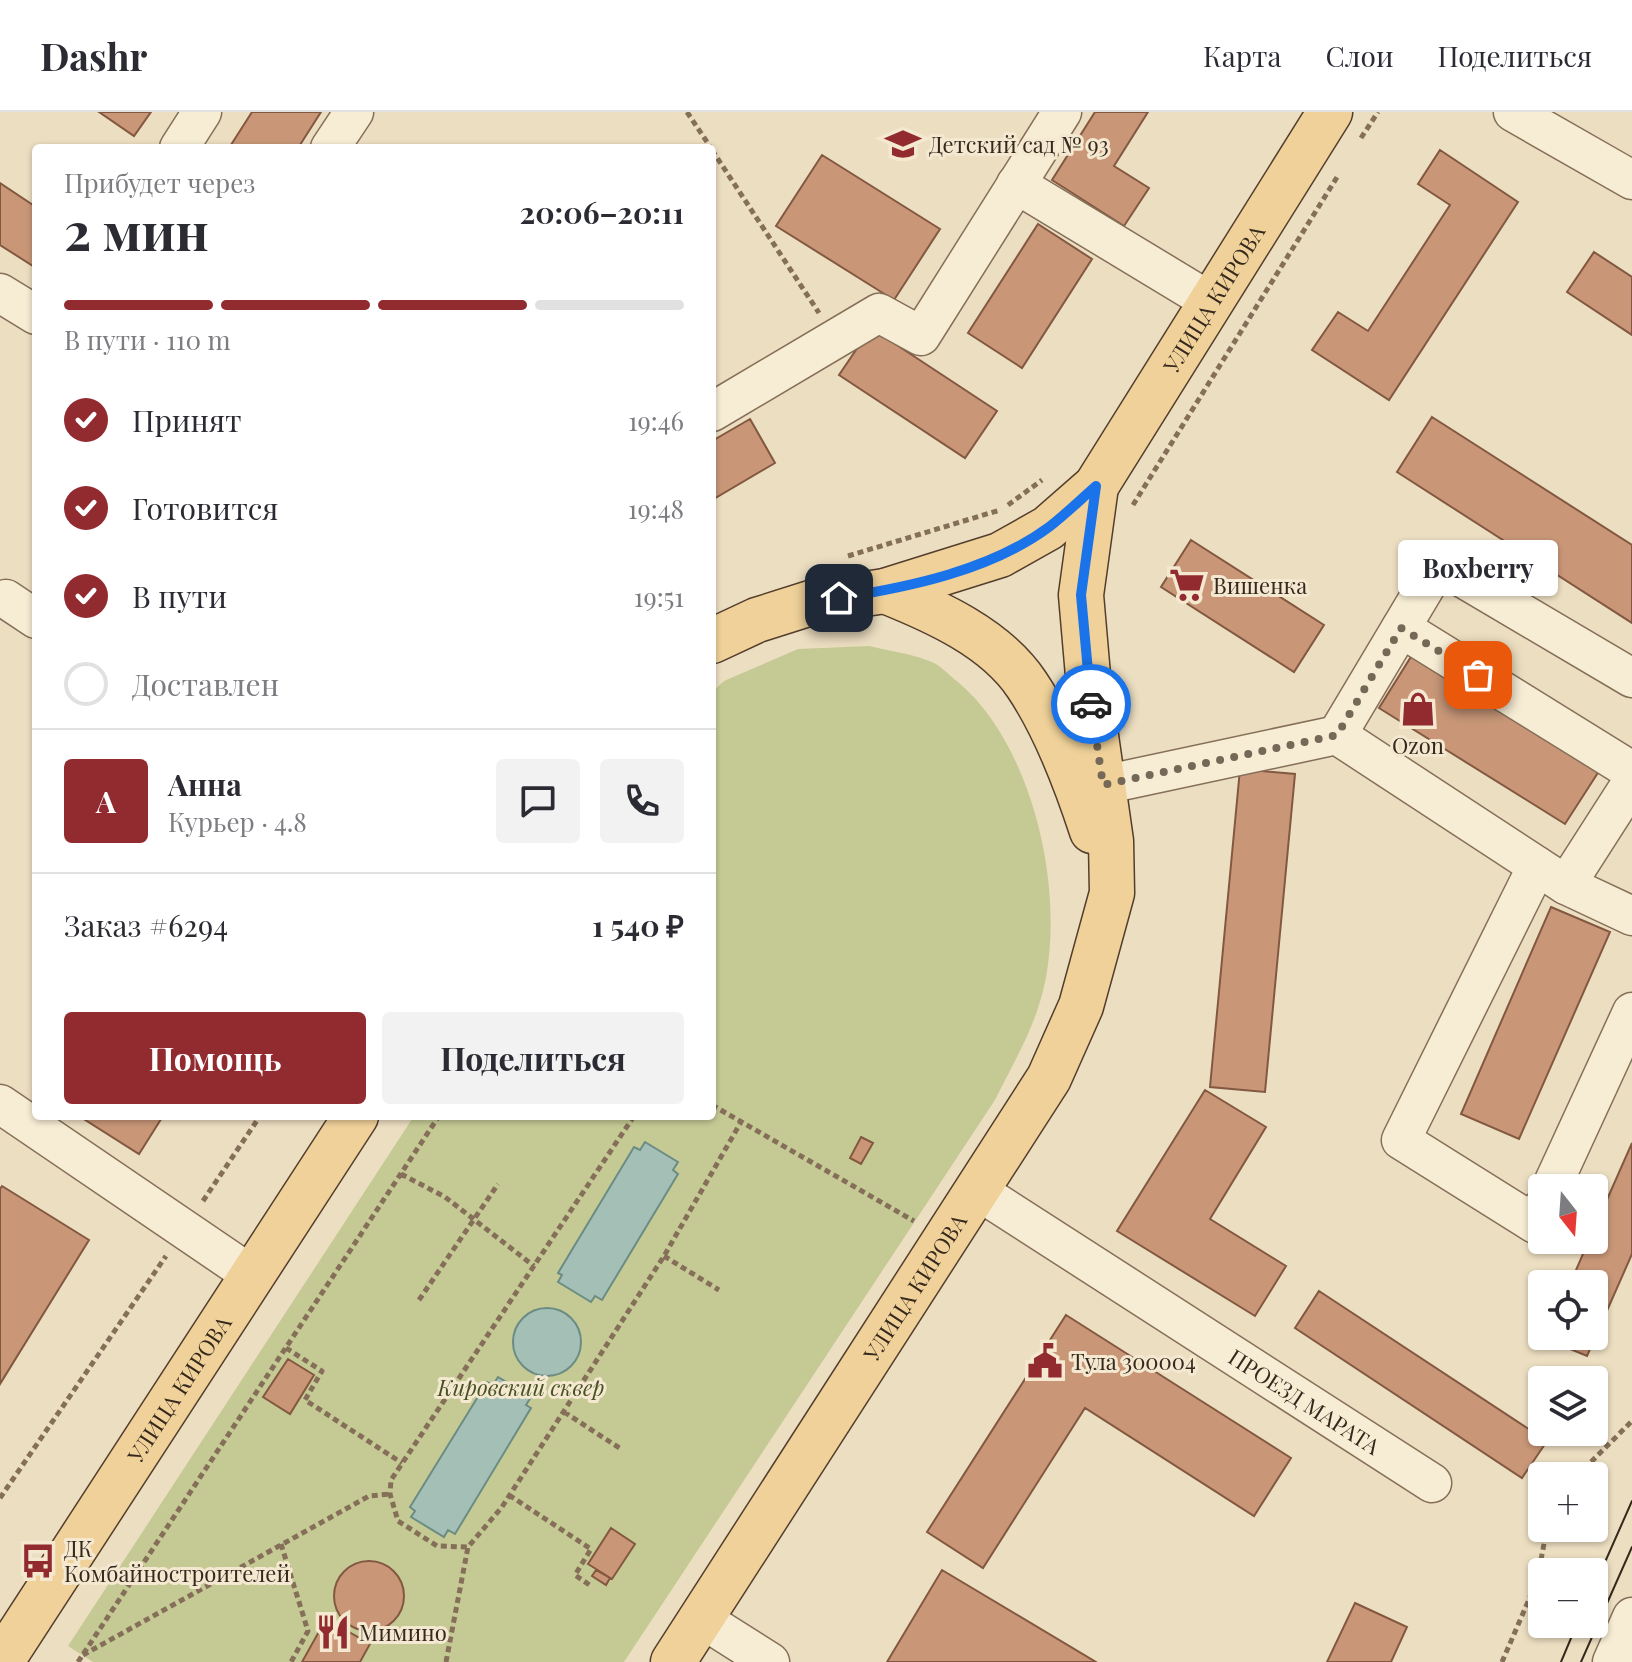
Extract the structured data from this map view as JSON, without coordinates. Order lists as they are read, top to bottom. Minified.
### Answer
{"streets":{"main road":["УЛИЦА КИРОВА"],"street":["ПРОЕЗД МАРАТА"]},"crossings":[["УЛИЦА КИРОВА","ПРОЕЗД МАРАТА"]],"parks":["Кировский сквер"],"places":{"school or university":["Детский сад № 93"],"supermarket":["Вишенка"],"other":["Boxberry"],"shop":["Ozon"],"public building":["Тула 300004"],"bus stop":["ДК Комбайностроителей"],"restaurant":["Мимино"]},"north":"bottom","page":{"header":"Dashr","nav":["Карта","Слои","Поделиться"],"heading":["2 мин","Прибудет через","20:06–20:11"],"panel":["Анна","Курьер · 4.8","Заказ #6294","1 540 ₽"],"bar":"В пути · 110 m","list":[["Принят","19:46"],["Готовится","19:48"],["В пути","19:51"],"Доставлен"],"bubble":"Boxberry","round":"А","buttons":["Помощь","Поделиться"],"map_buttons":["+","−"]}}
